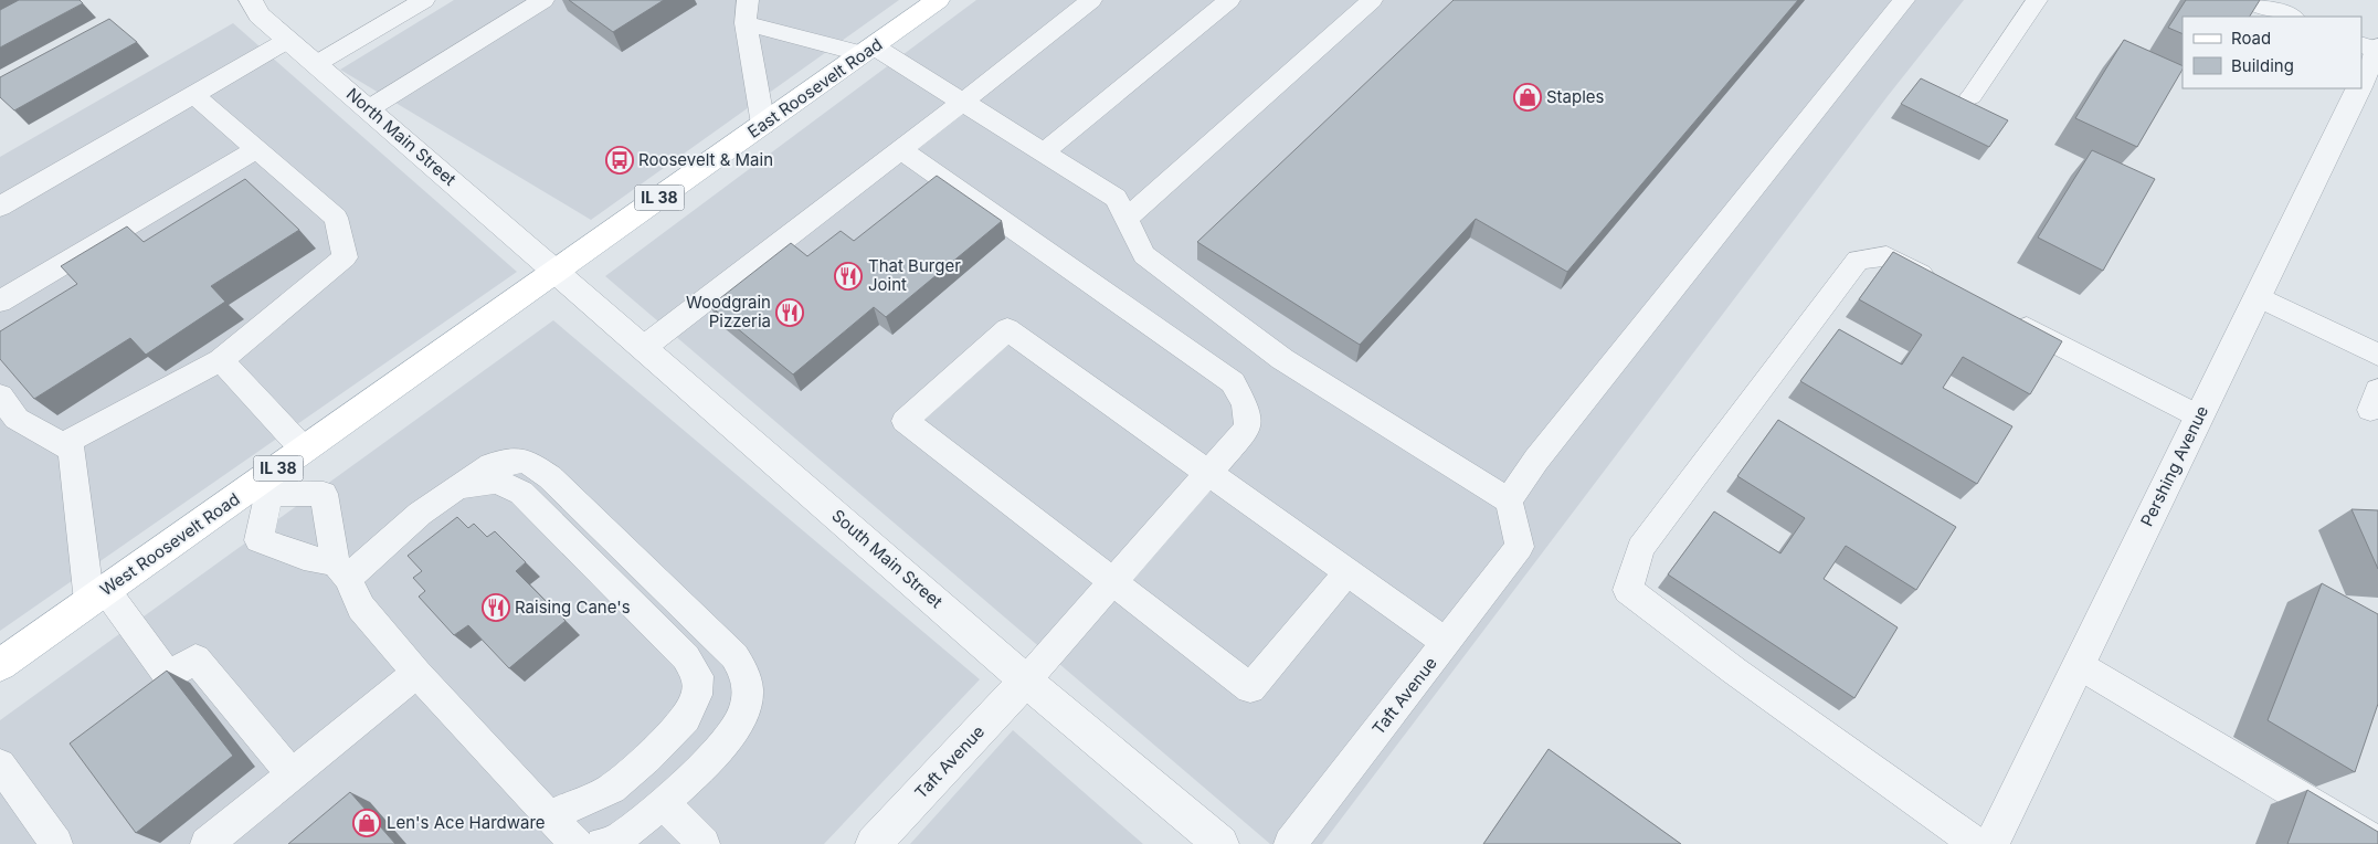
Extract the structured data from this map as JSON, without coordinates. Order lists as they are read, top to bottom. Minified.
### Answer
{"streets":{"main road":["East Roosevelt Road","IL 38","West Roosevelt Road"],"street":["North Main Street","Pershing Avenue","South Main Street","Taft Avenue"]},"crossings":[["East Roosevelt Road","North Main Street"],["East Roosevelt Road","West Roosevelt Road"],["East Roosevelt Road","South Main Street"],["North Main Street","West Roosevelt Road"],["North Main Street","South Main Street"],["West Roosevelt Road","South Main Street"],["South Main Street","Taft Avenue"]],"places":{"shop":["Staples","Len's Ace Hardware"],"bus stop":["Roosevelt & Main"],"restaurant":["That Burger Joint","Woodgrain Pizzeria","Raising Cane's"]},"legend":["Road","Building"]}
